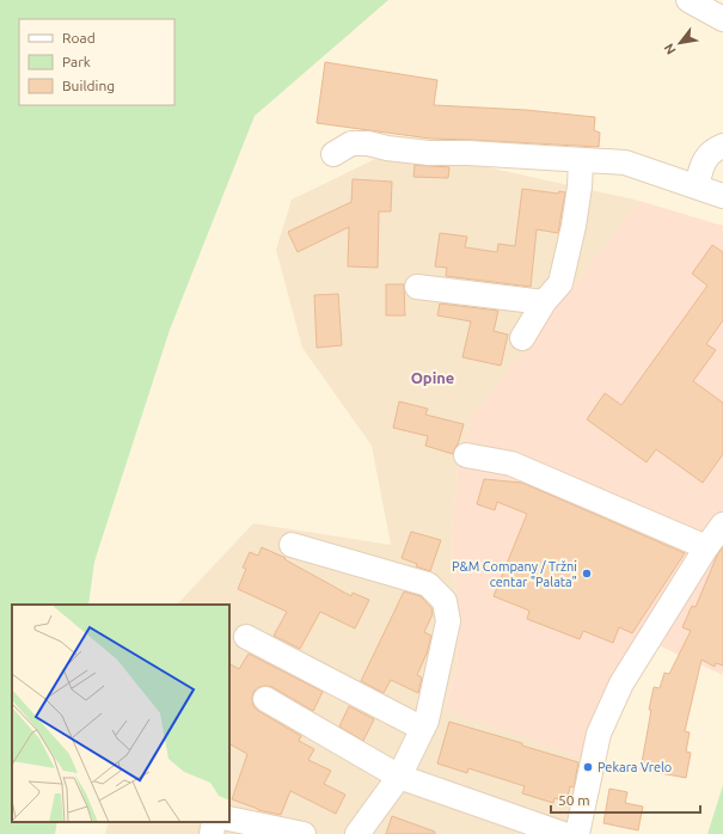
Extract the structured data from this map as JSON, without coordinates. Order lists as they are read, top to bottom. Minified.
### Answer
{"districts":["Opine"],"places":["P&M Company / Tržni centar \"Palata\"","Pekara Vrelo"],"legend":["Road","Park","Building"],"scale_bar":"50 m","north":"bottom left"}
